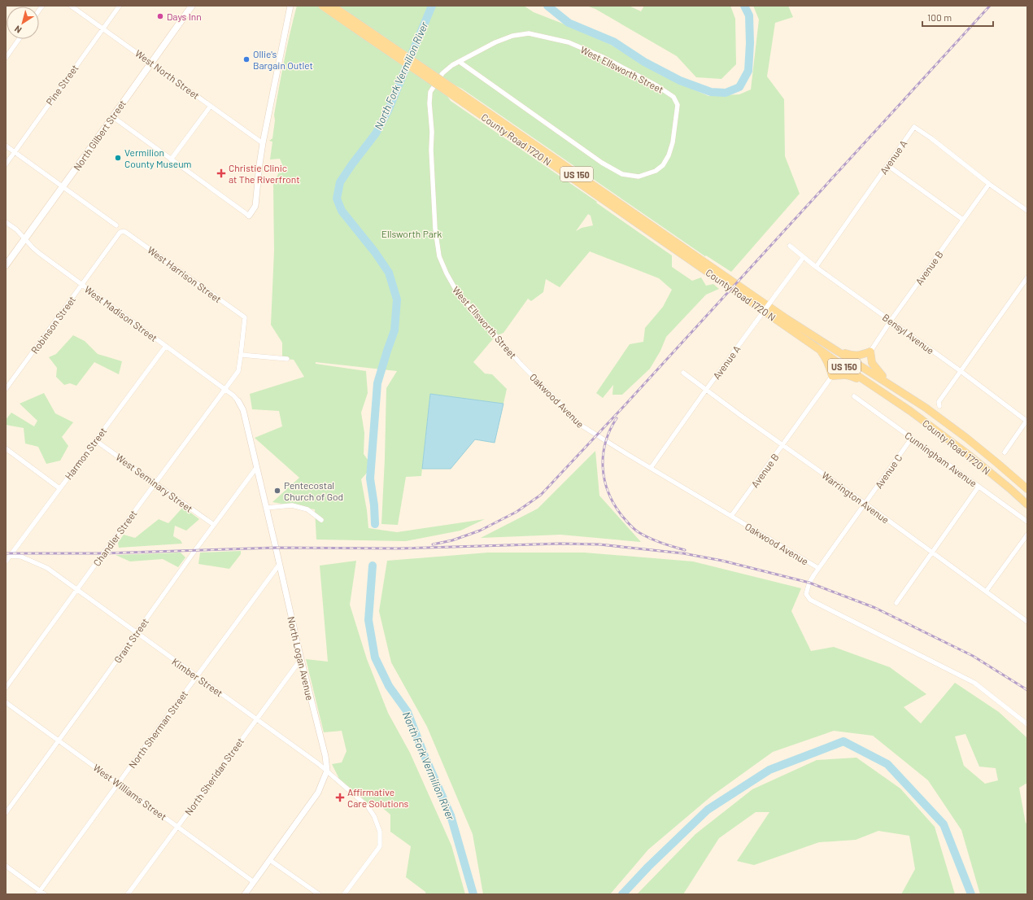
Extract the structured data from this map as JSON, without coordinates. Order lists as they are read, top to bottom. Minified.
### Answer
{"streets":{"main road":["North Gilbert Street","County Road 1720 N","US 150"],"street":["West Ellsworth Street","West North Street","Pine Street","Avenue A","Avenue B","West Harrison Street","West Madison Street","Robinson Street","Bensyl Avenue","Oakwood Avenue","Harmon Street","Cunningham Avenue","Avenue C","West Seminary Street","Warrington Avenue","Chandler Street","Grant Street","North Logan Avenue","Kimber Street","North Sherman Street","North Sheridan Street","West Williams Street"]},"crossings":[["West Ellsworth Street","Oakwood Avenue"],["West North Street","Pine Street"],["West North Street","North Gilbert Street"],["North Gilbert Street","West Madison Street"],["County Road 1720 N","US 150"],["Avenue A","Avenue B"],["Avenue A","Bensyl Avenue"],["Avenue A","Oakwood Avenue"],["Avenue A","Warrington Avenue"],["Avenue B","Bensyl Avenue"],["Avenue B","Oakwood Avenue"],["Avenue B","Warrington Avenue"],["West Harrison Street","Robinson Street"],["West Madison Street","Robinson Street"],["West Madison Street","Harmon Street"],["West Madison Street","Chandler Street"],["West Madison Street","North Logan Avenue"],["Oakwood Avenue","Avenue C"],["Harmon Street","West Seminary Street"],["Harmon Street","Kimber Street"],["Cunningham Avenue","Avenue C"],["Avenue C","Warrington Avenue"],["West Seminary Street","Chandler Street"],["West Seminary Street","Grant Street"],["Chandler Street","Kimber Street"],["Grant Street","North Logan Avenue"],["Grant Street","Kimber Street"],["Grant Street","West Williams Street"],["North Logan Avenue","Kimber Street"],["North Logan Avenue","North Sherman Street"],["North Logan Avenue","North Sheridan Street"],["North Logan Avenue","West Williams Street"],["Kimber Street","North Sherman Street"],["Kimber Street","North Sheridan Street"],["North Sherman Street","West Williams Street"],["North Sheridan Street","West Williams Street"]],"water":["North Fork Vermilion River"],"parks":["Ellsworth Park"],"places":{"other":["Days Inn","Ollie's Bargain Outlet","Vermilion County Museum","Pentecostal Church of God"],"health":["Christie Clinic at The Riverfront","Affirmative Care Solutions"]},"scale_bar":"100 m","north":"bottom left"}
